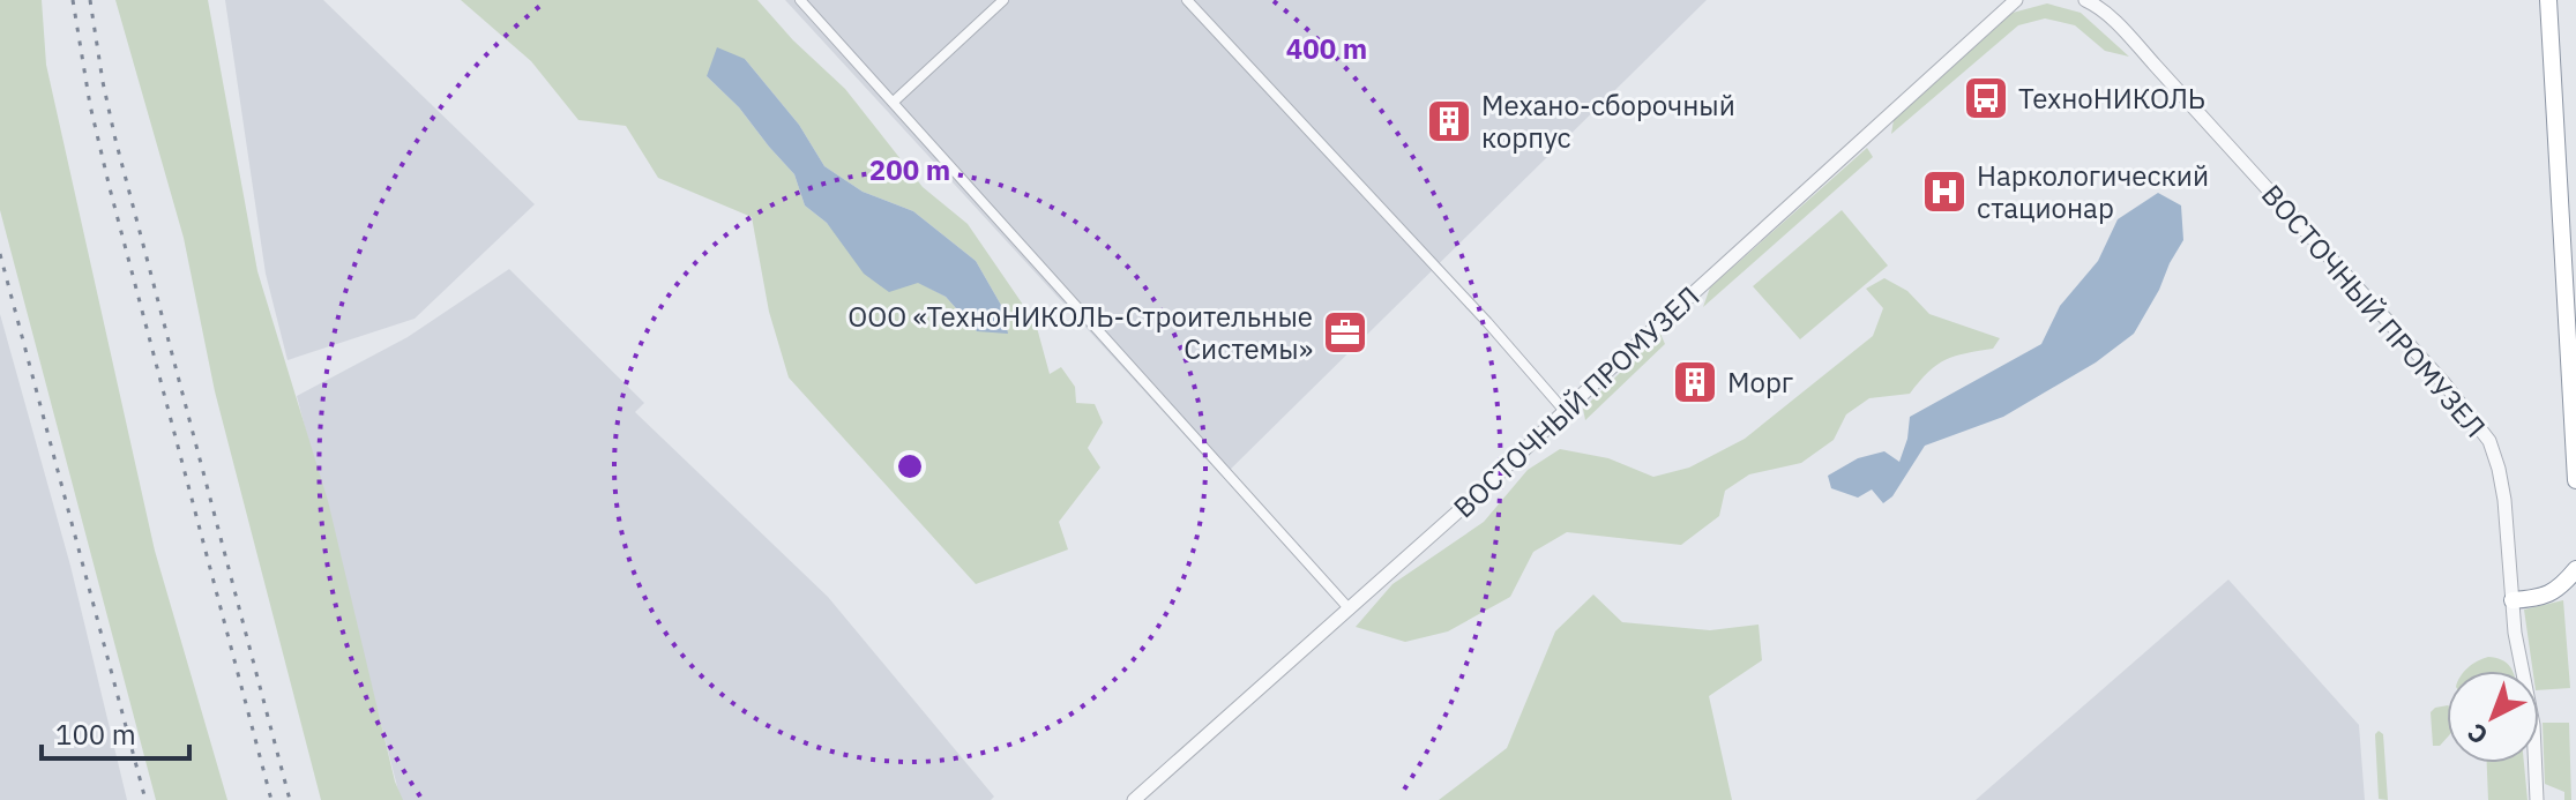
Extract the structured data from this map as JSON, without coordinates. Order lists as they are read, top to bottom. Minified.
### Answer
{"streets":{"street":["ВОСТОЧНЫЙ ПРОМУЗЕЛ"]},"places":{"bus stop":["ТехноНИКОЛЬ"],"building":["Механо-сборочный корпус","Морг"],"hospital":["Наркологический стационар"],"office":["ООО «ТехноНИКОЛЬ-Строительные Системы»"]},"scale_bar":"100 m","north":"bottom left","rings":["400 m","200 m"]}
